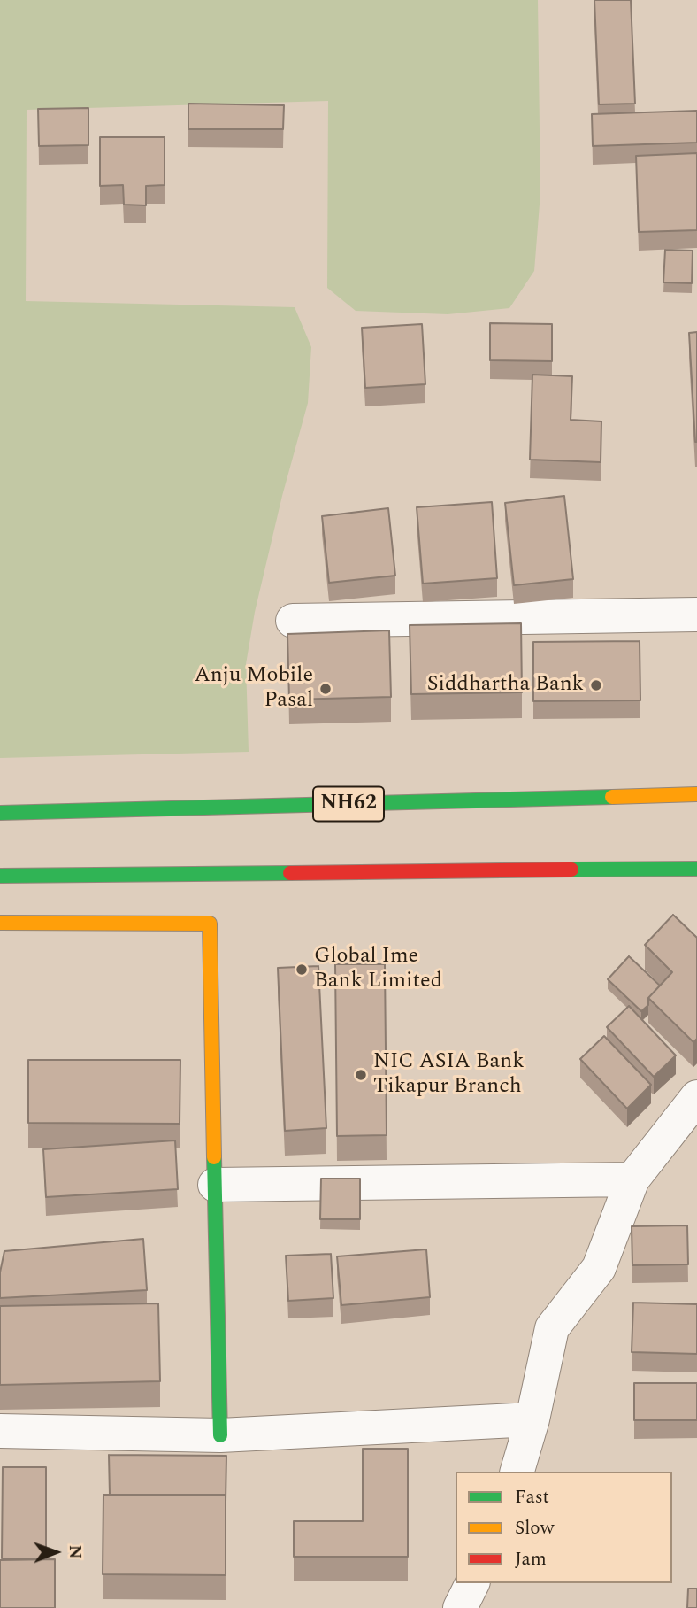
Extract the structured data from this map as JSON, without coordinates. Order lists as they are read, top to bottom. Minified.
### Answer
{"streets":{"main road":["NH62"]},"places":["Siddhartha Bank","Anju Mobile Pasal","Global Ime Bank Limited","NIC ASIA Bank Tikapur Branch"],"legend":["Fast","Slow","Jam"],"north":"right"}
